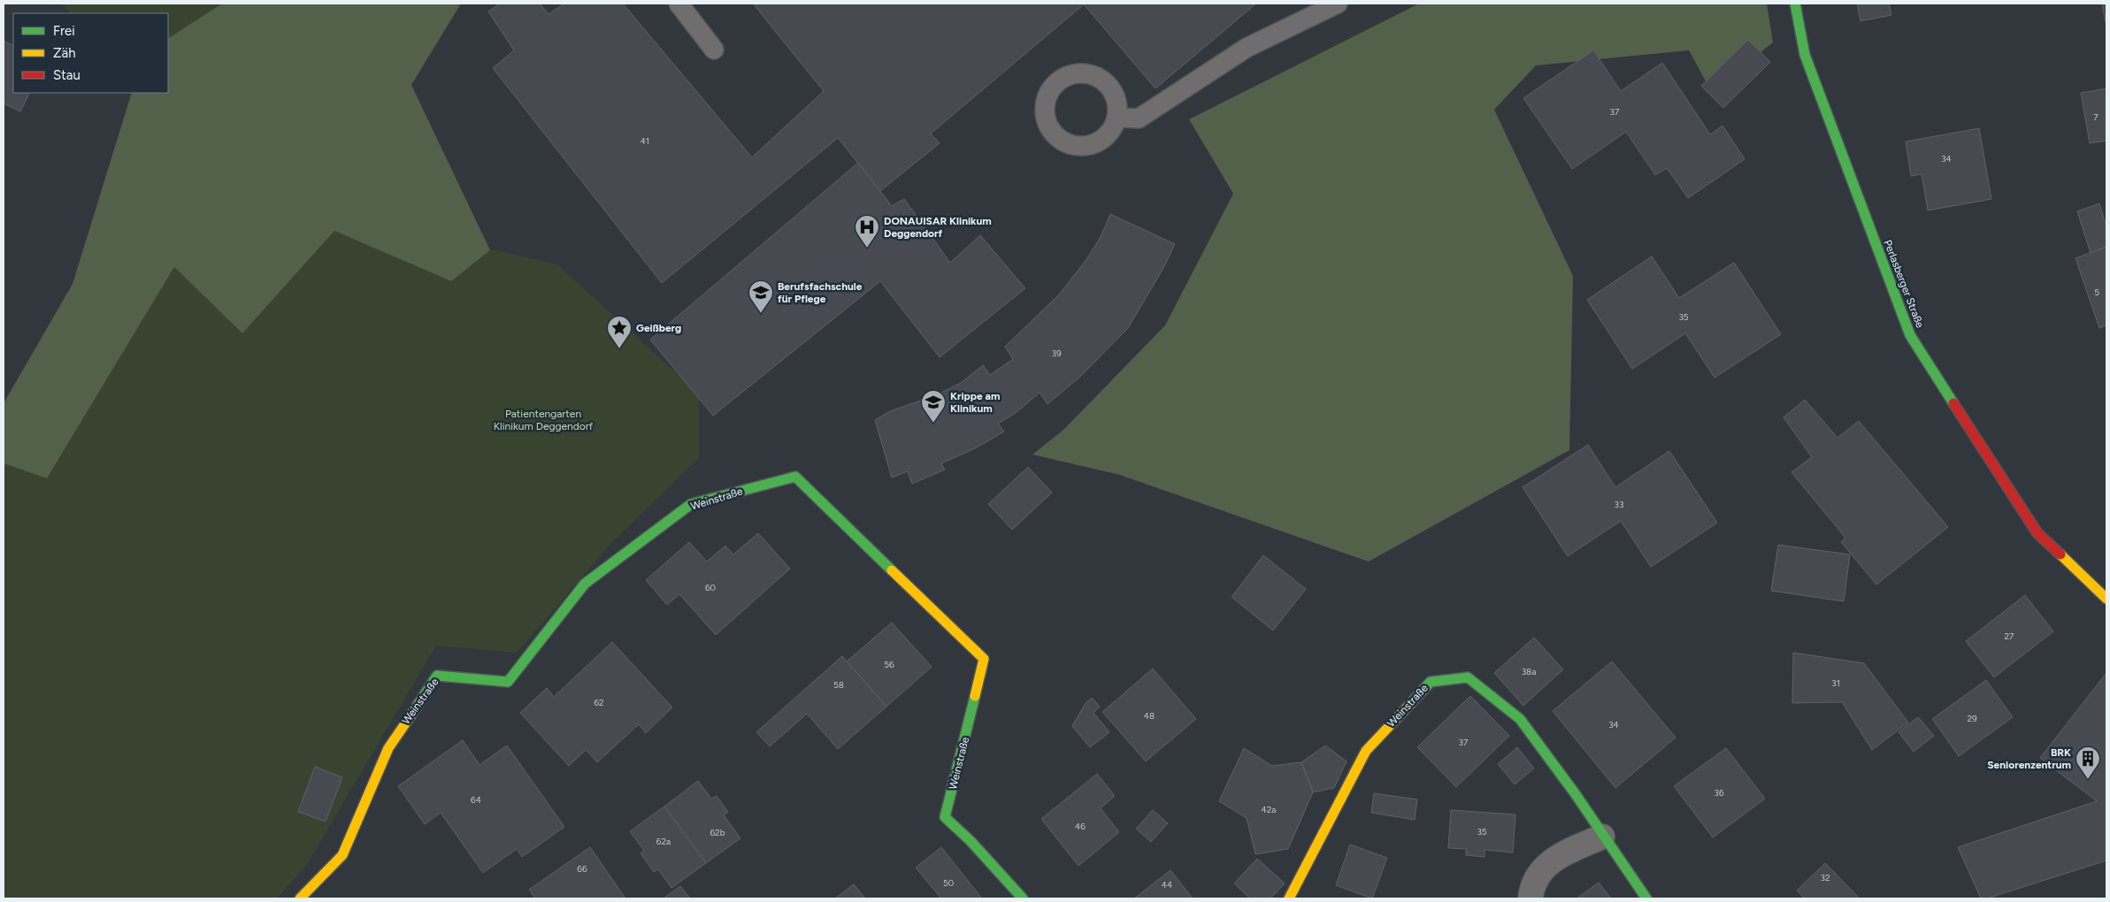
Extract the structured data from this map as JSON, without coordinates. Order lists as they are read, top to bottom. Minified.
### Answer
{"streets":{"street":["Perlasberger Straße","Weinstraße"]},"parks":["Patientengarten Klinikum Deggendorf"],"places":{"hospital":["DONAUISAR Klinikum Deggendorf"],"school or university":["Berufsfachschule für Pflege","Krippe am Klinikum"],"place":["Geißberg"],"building":["BRK Seniorenzentrum"]},"house_numbers":["37","7","41","34","5","35","39","33","60","27","56","38a","31","58","62","48","29","34","37","36","64","42a","46","35","62b","62a","66","32","50","44"],"legend":["Frei","Zäh","Stau"]}
